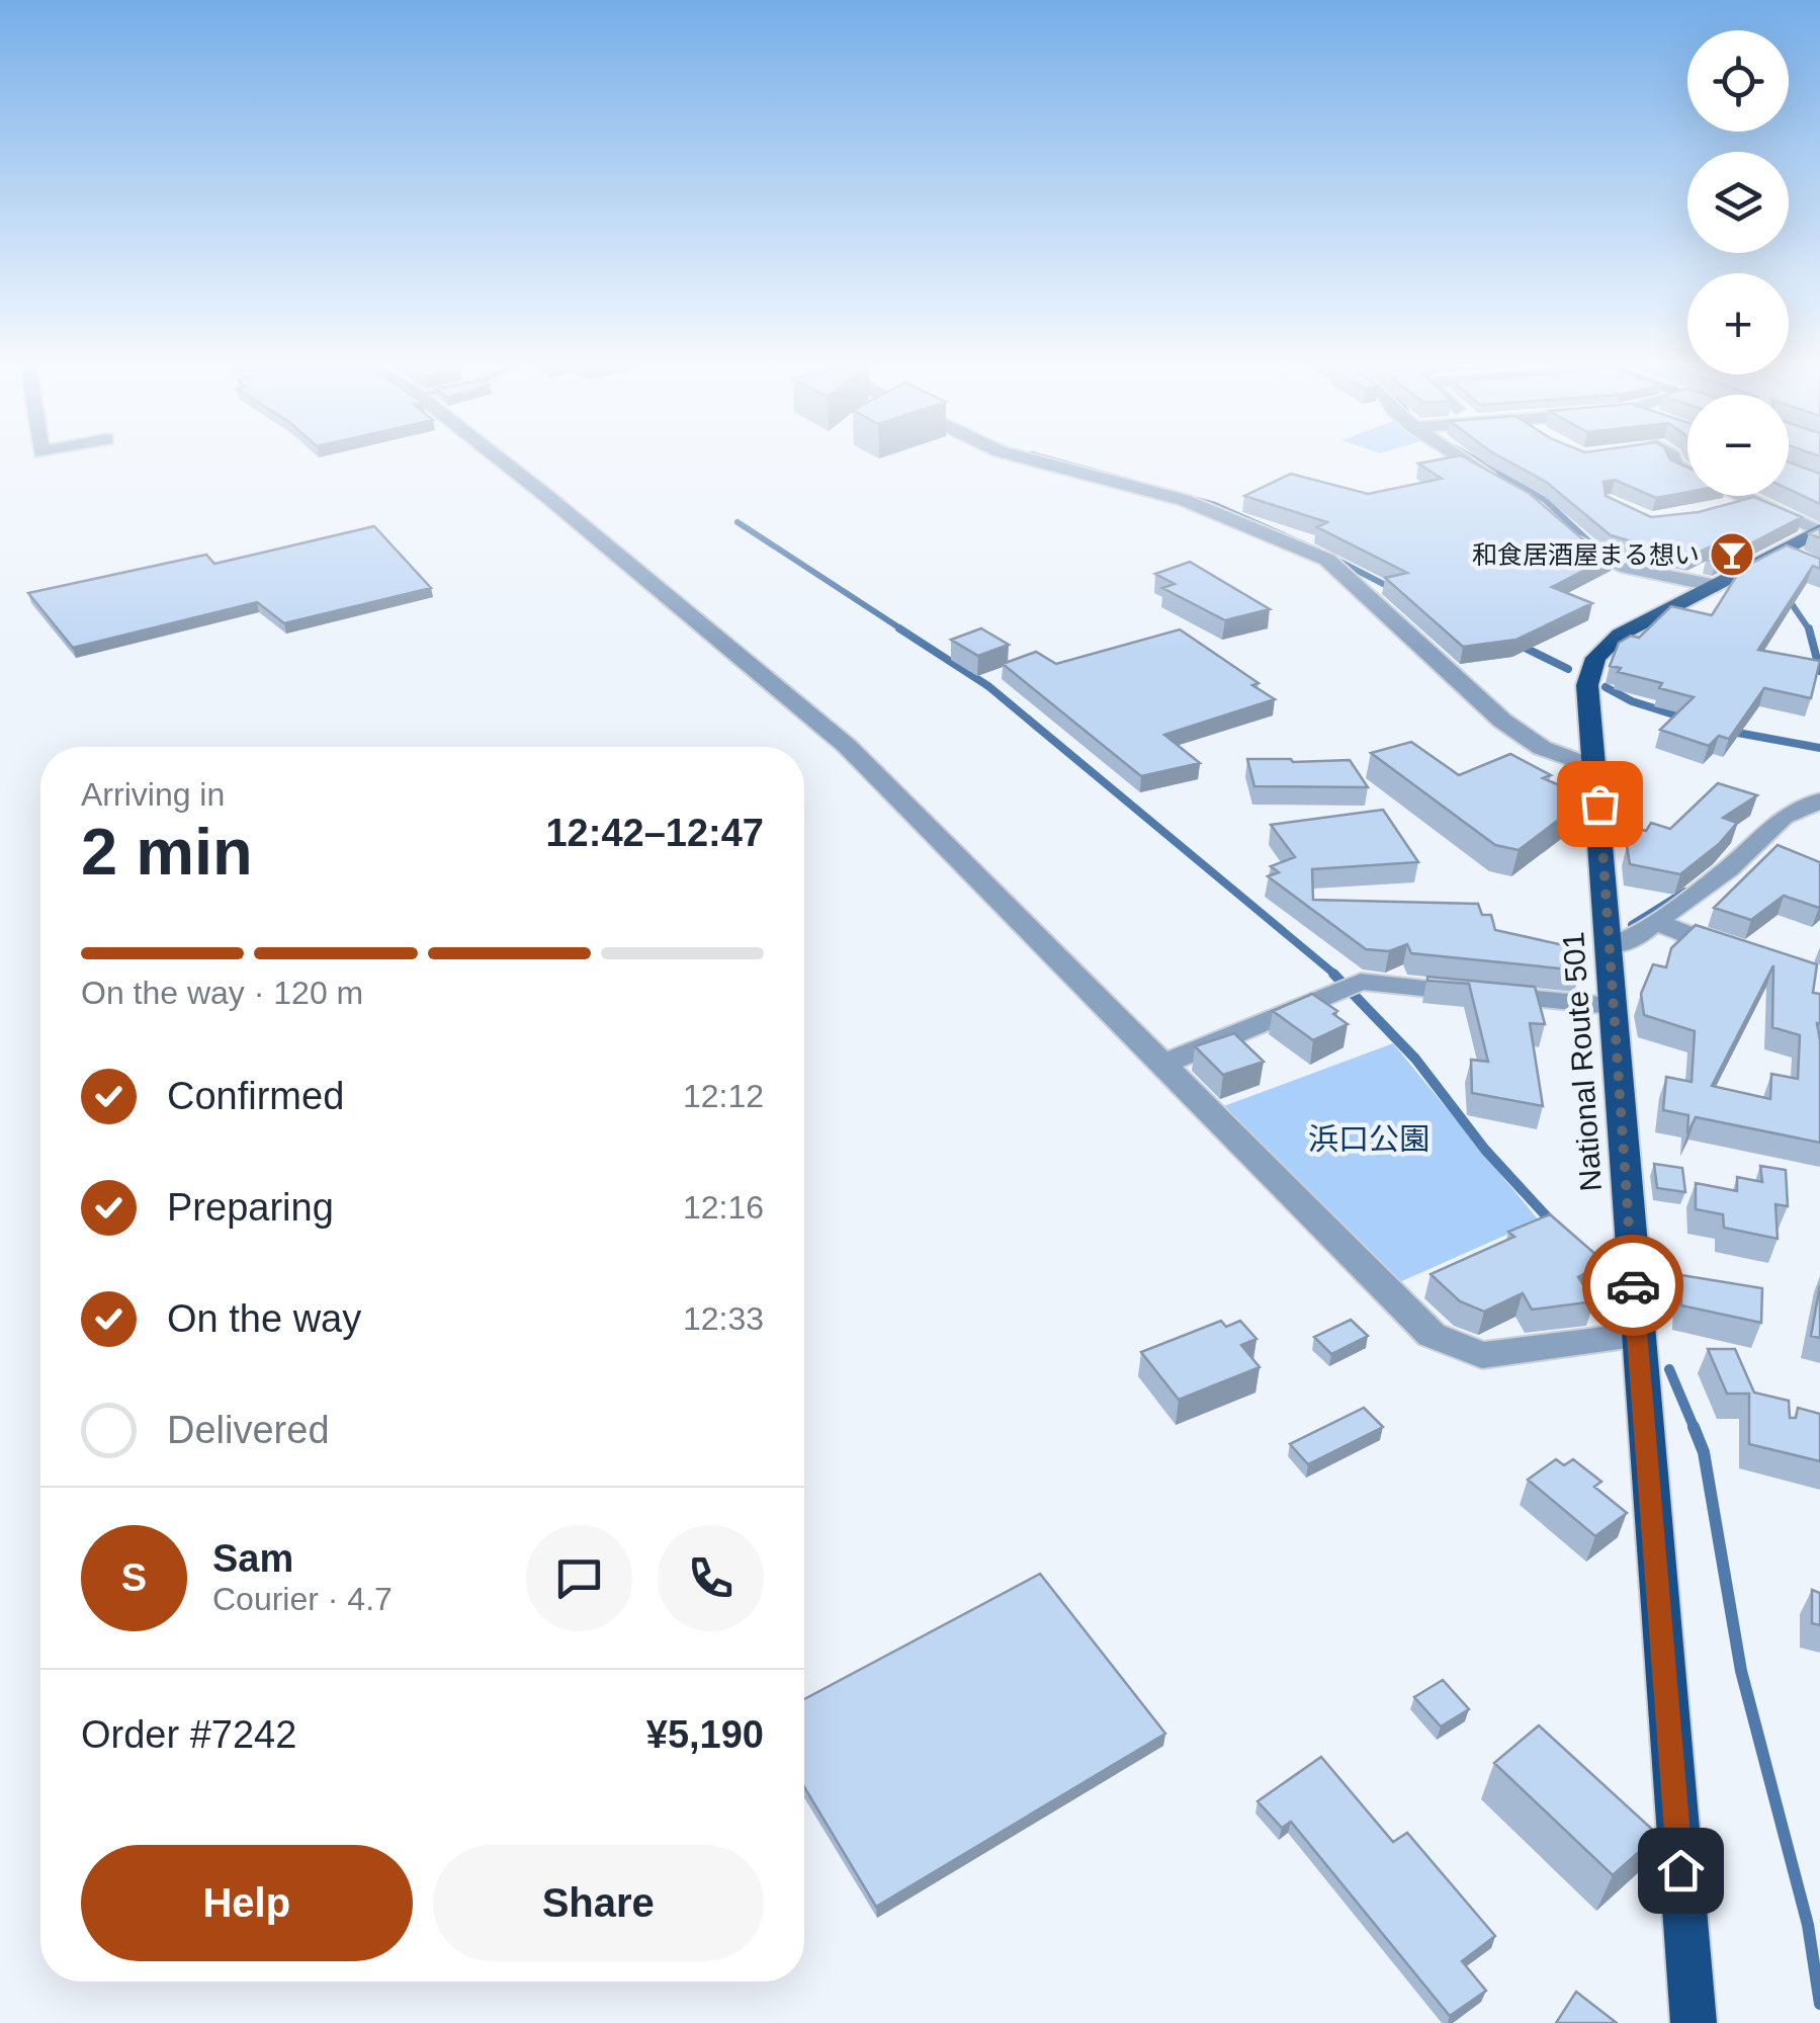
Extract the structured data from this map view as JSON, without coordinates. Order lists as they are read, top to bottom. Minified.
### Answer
{"streets":{"highway":["National Route 501"]},"parks":["浜口公園"],"places":{"bar":["和食居酒屋まる想い"]},"page":{"map_buttons":["+","−"],"heading":["2 min","Arriving in","12:42–12:47"],"panel":["Sam","Courier · 4.7","Order #7242","¥5,190"],"bar":"On the way · 120 m","list":[["Confirmed","12:12"],["Preparing","12:16"],["On the way","12:33"],"Delivered"],"round":"S","buttons":["Help","Share"]}}
